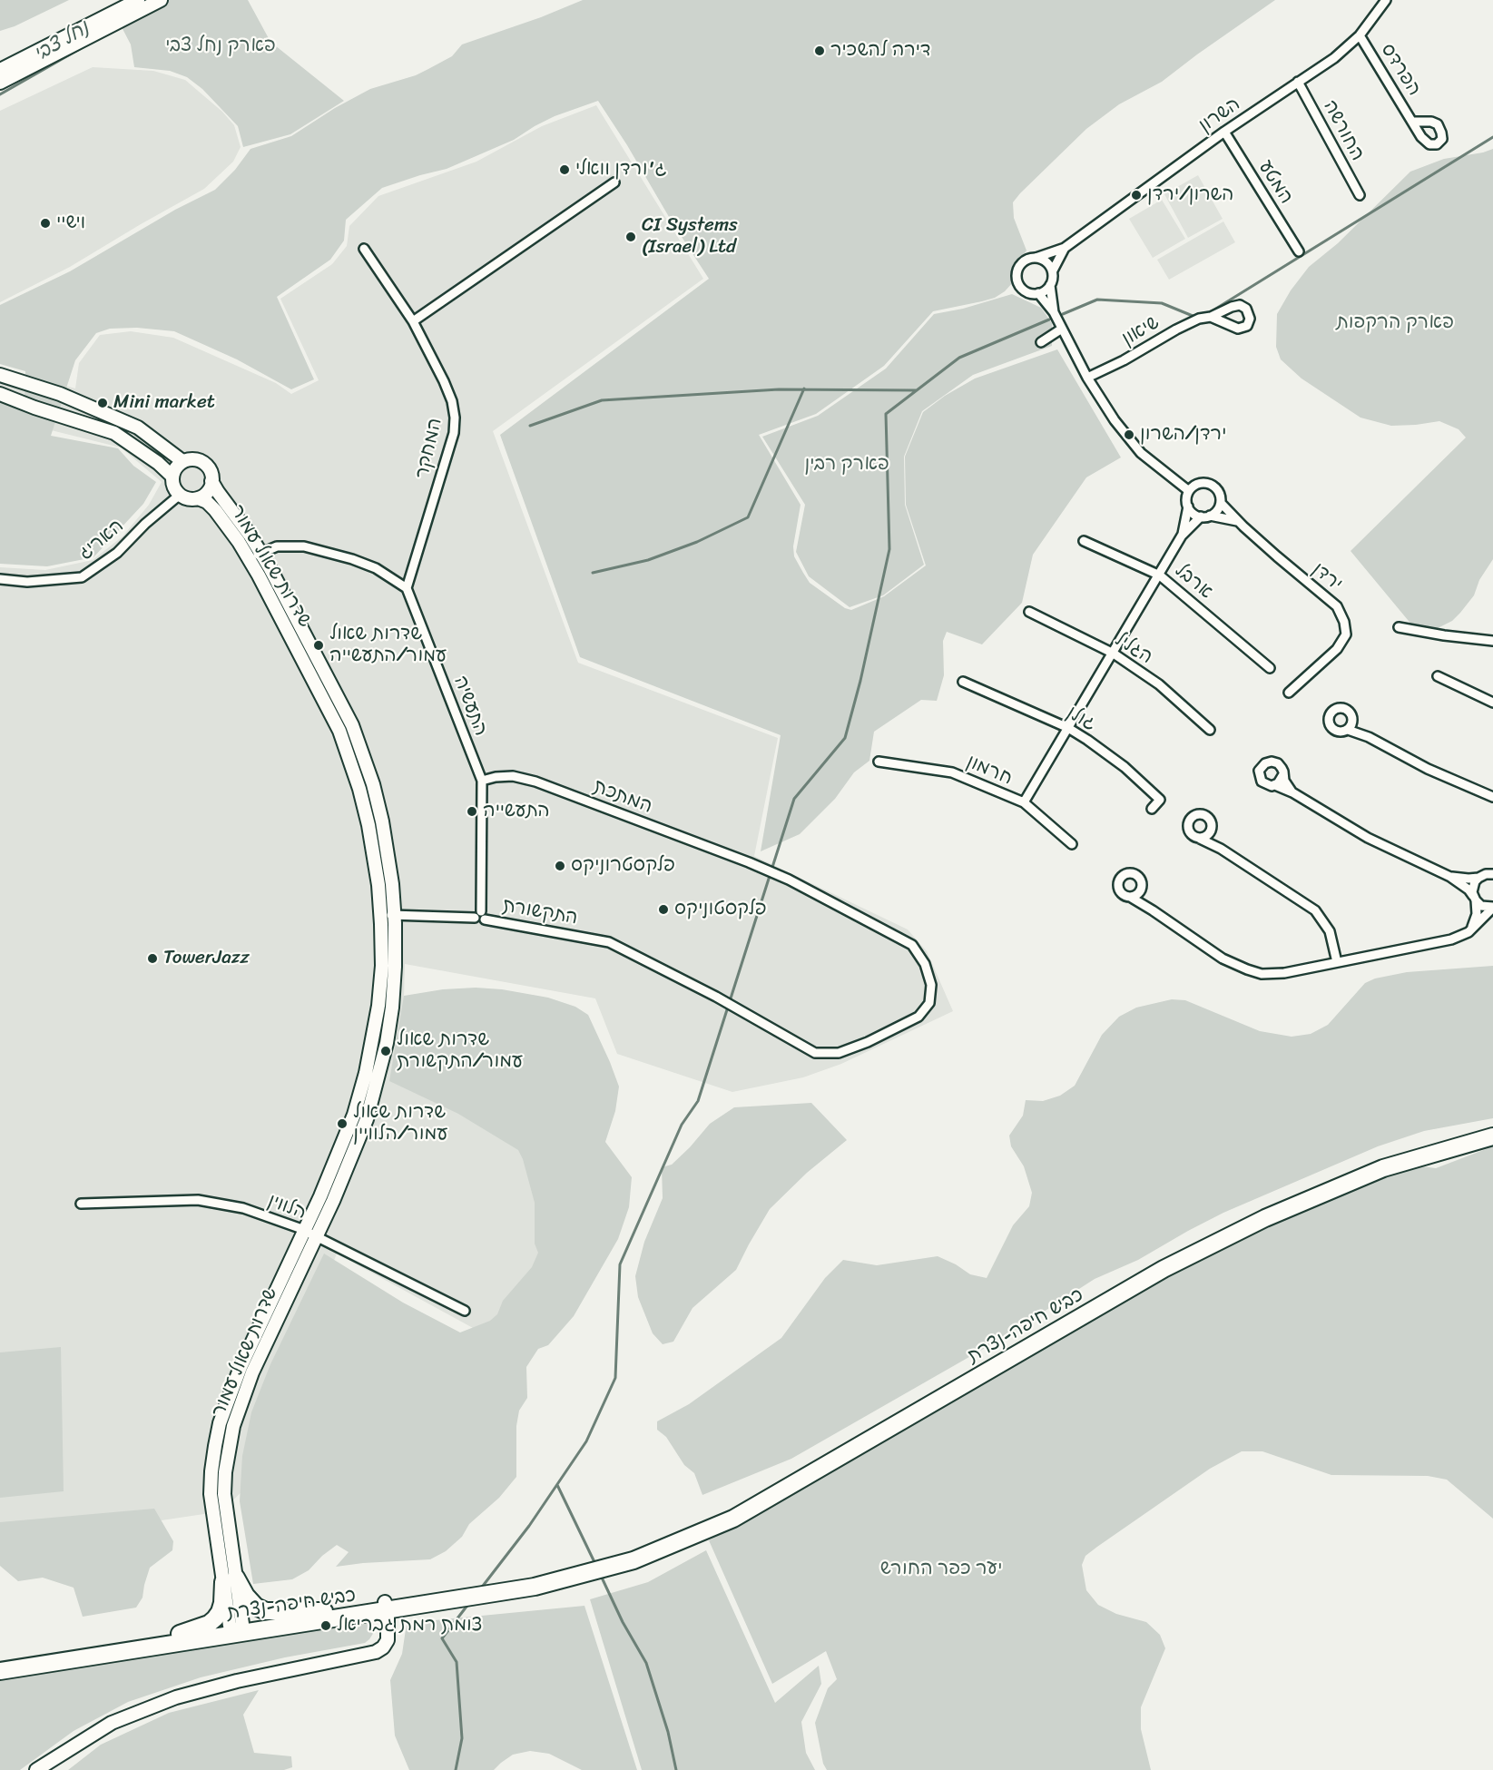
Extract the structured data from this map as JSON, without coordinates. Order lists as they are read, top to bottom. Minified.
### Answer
{"streets":{"highway":["כביש חיפה-נצרת"],"street":["הפרדס","השרון","החורשה","המטע","שיאון","המחקר","האריג","שדרות שאול עמור","ירדן","ארבל","הגליל","התעשיה","גולן","חרמון","המתכת","התקשורת","הלווין"]},"crossings":[["הפרדס","השרון"],["השרון","החורשה"],["השרון","המטע"],["המחקר","התעשיה"],["האריג","שדרות שאול עמור"],["שדרות שאול עמור","התקשורת"],["שדרות שאול עמור","הלווין"],["שדרות שאול עמור","כביש חיפה-נצרת"],["התעשיה","המתכת"],["התעשיה","התקשורת"],["המתכת","התקשורת"]],"water":["נחל צבי"],"parks":["פארק נחל צבי","פארק הרקפות","פארק רבין","יער כפר החורש"],"places":["דירה להשכיר","ג'ורדן וואלי","השרון/ירדן","וישיי","CI Systems (Israel) Ltd","Mini market","ירדן/השרון","שדרות שאול עמור/התעשייה","התעשייה","פלקסטרוניקס","פלקסטוניקס","TowerJazz","שדרות שאול עמור/התקשורת","שדרות שאול עמור/הלוויין","צומת רמת גבריאל"]}
